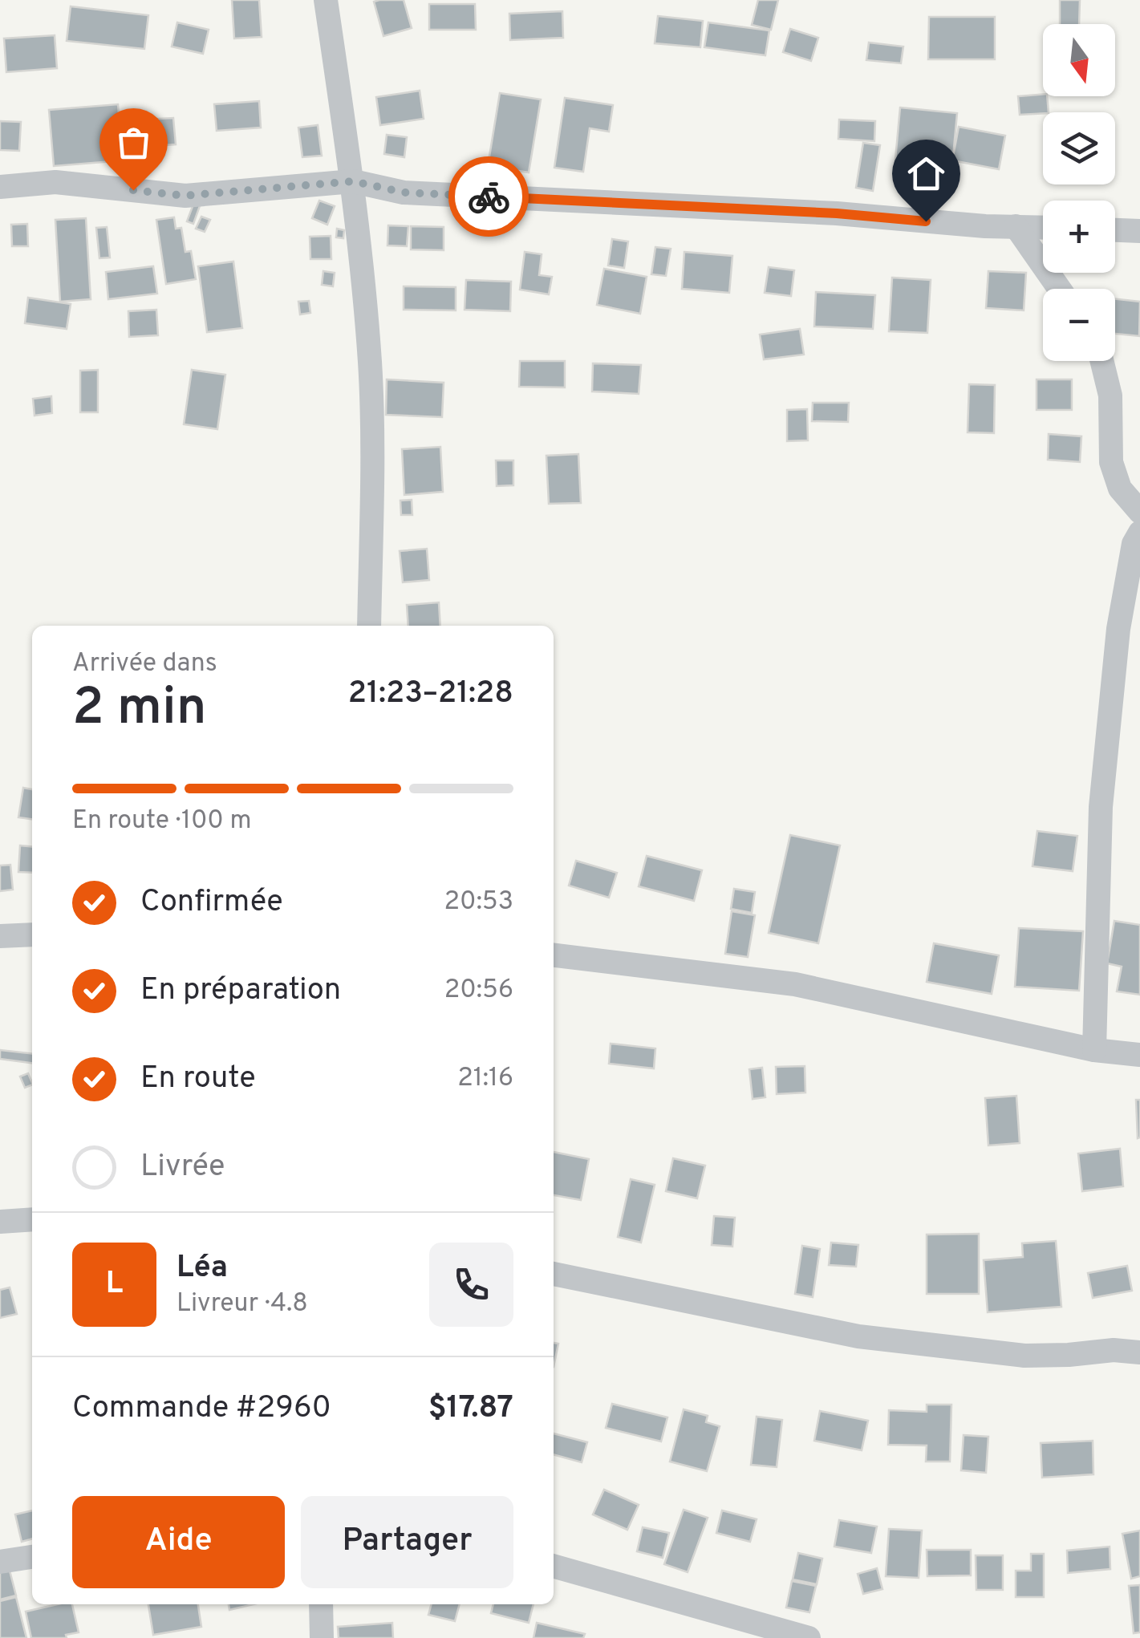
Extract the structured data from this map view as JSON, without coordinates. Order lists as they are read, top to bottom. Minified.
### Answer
{"north":"bottom","page":{"map_buttons":["+","−"],"heading":["2 min","Arrivée dans","21:23–21:28"],"panel":["Léa","Livreur · 4.8","Commande #2960","$17.87"],"bar":"En route · 100 m","list":[["Confirmée","20:53"],["En préparation","20:56"],["En route","21:16"],"Livrée"],"round":"L","buttons":["Aide","Partager"]}}
